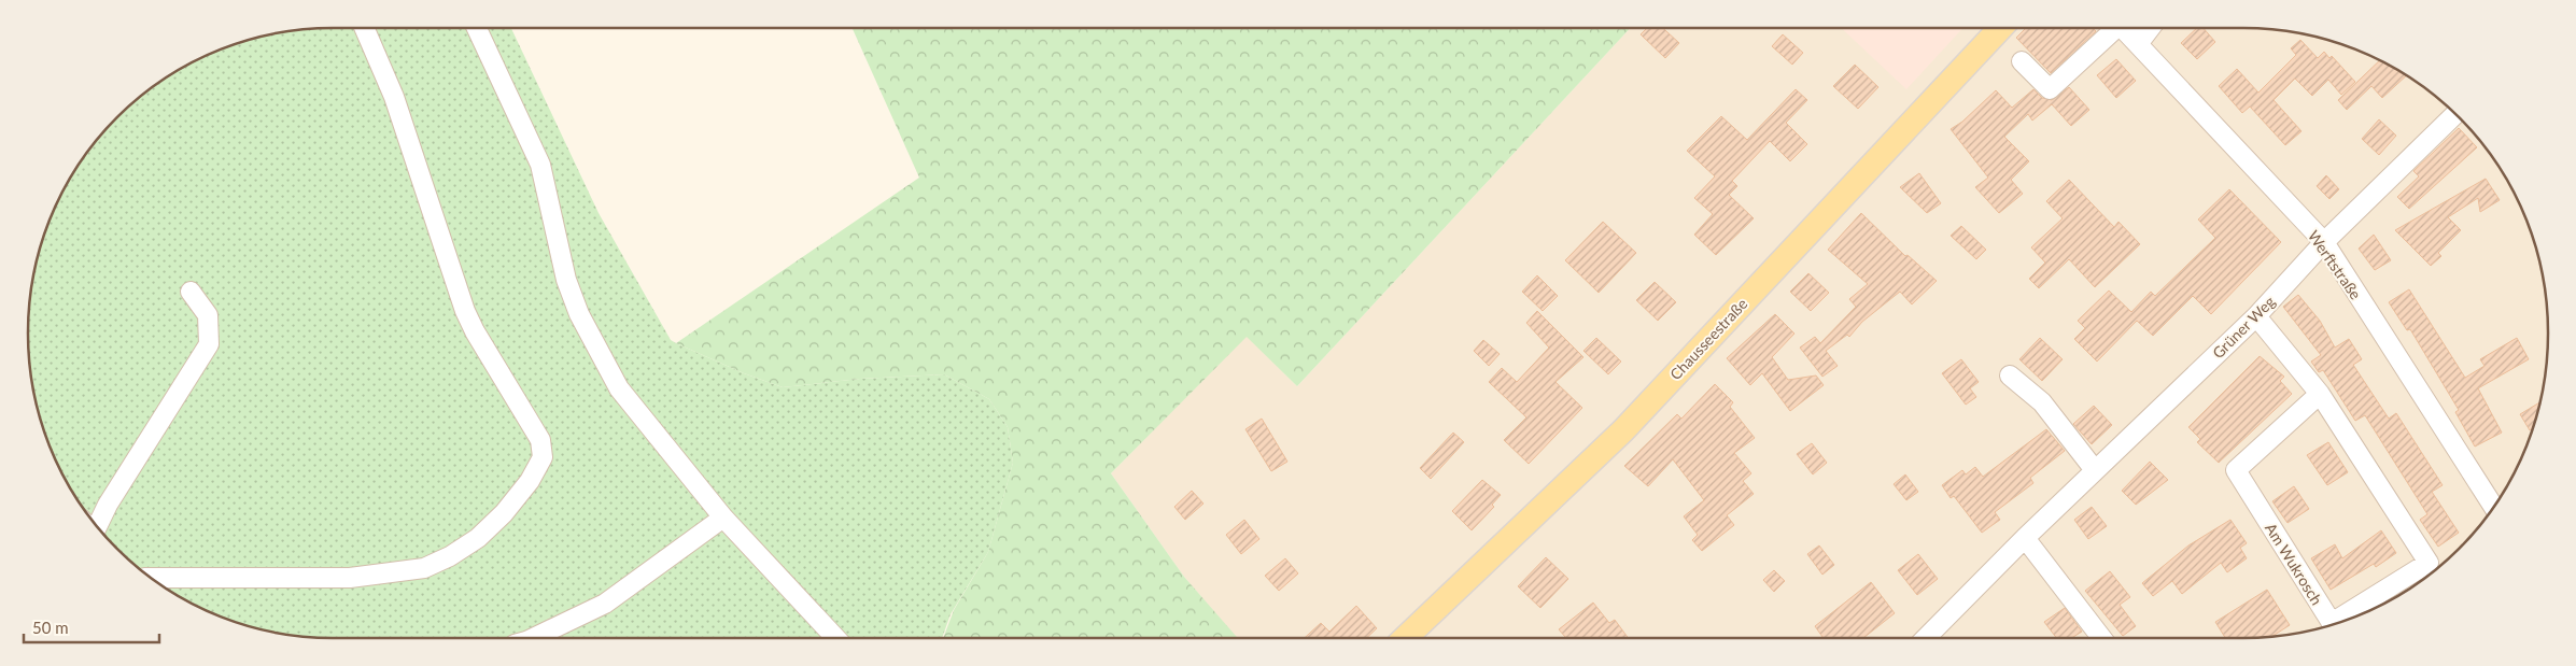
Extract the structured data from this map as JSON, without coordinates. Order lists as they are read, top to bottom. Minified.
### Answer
{"streets":{"main road":["Chausseestraße"],"street":["Werftstraße","Grüner Weg","Am Wukrosch"]},"crossings":[["Werftstraße","Grüner Weg"],["Grüner Weg","Am Wukrosch"]],"scale_bar":"50 m"}
